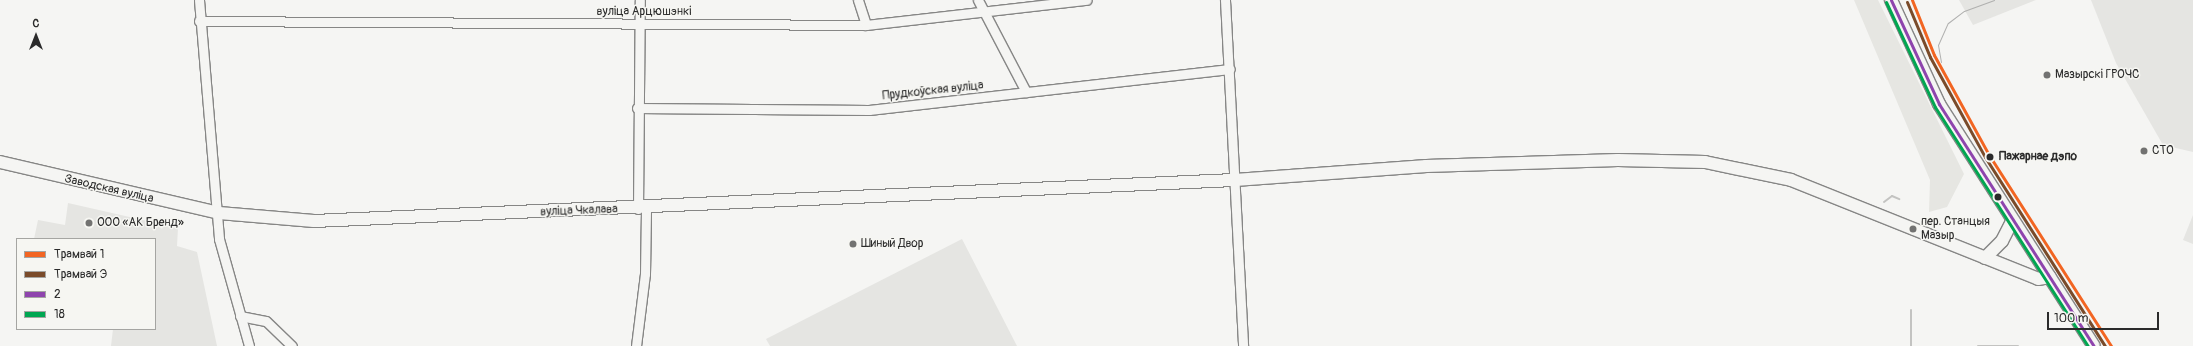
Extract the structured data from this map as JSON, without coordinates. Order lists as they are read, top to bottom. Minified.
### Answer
{"streets":{"main road":["Заводская вуліца","вуліца Чкалава"],"street":["вуліца Арцюшэнкі","Прудкоўская вуліца"]},"crossings":[["Заводская вуліца","вуліца Чкалава"]],"places":["Мазырскі ГРОЧС","СТО","Пажарнае дэпо","ООО «АК Бренд»","пер. Станцыя Мазыр","Шиный Двор"],"lines":["tram line 1","transit line 2","tram line Э","transit line 18"],"legend":["Трамвай 1","Трамвай Э","2","18"],"scale_bar":"100 m","north":"top"}
